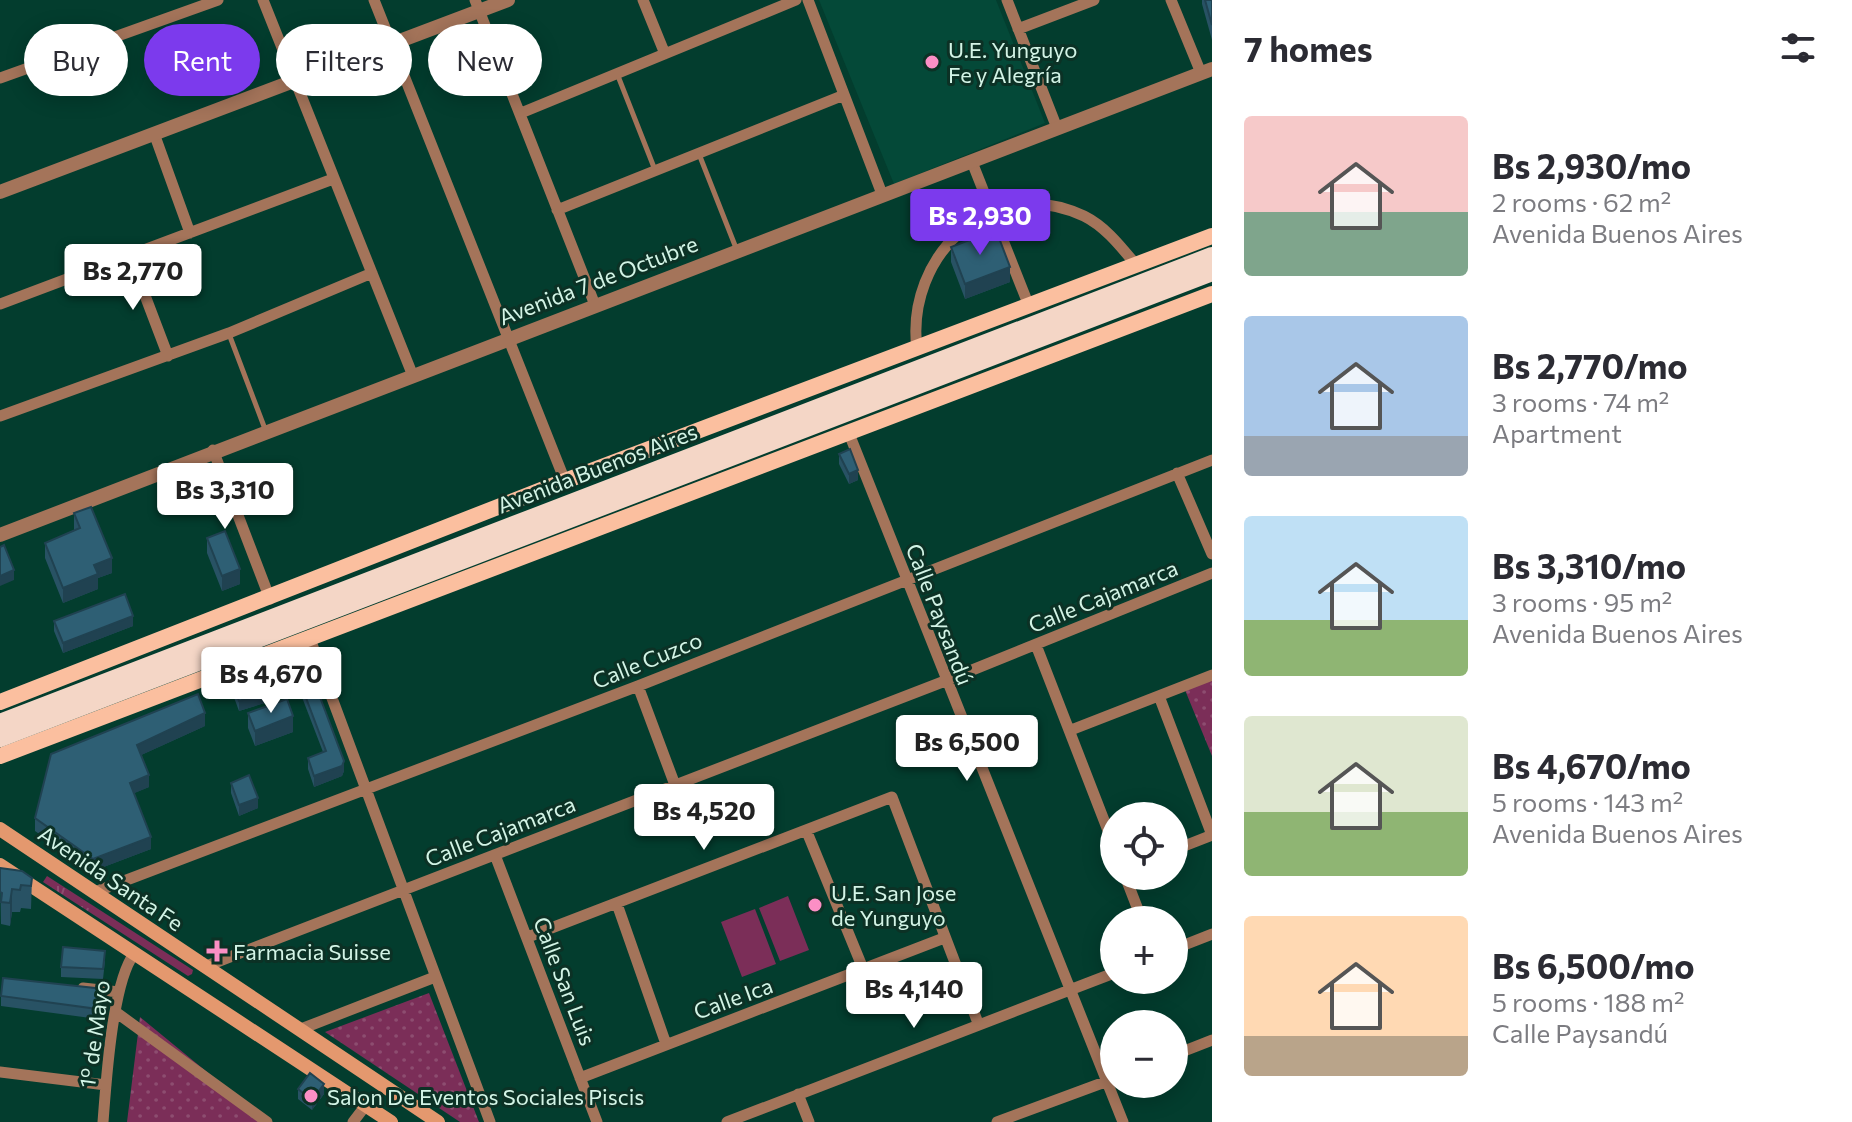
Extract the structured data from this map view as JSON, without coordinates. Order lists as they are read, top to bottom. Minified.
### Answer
{"streets":{"highway":["Avenida Buenos Aires"],"main road":["Avenida Santa Fe"],"street":["Avenida 7 de Octubre","Calle Cajamarca","Calle Paysandú","Calle Cuzco","Calle San Luis","Calle Ica","1º de Mayo"]},"crossings":[["Calle Cajamarca","Calle Paysandú"],["Calle Cajamarca","Avenida Santa Fe"],["Calle Cajamarca","Calle San Luis"],["Calle Paysandú","Calle Cuzco"],["Calle Cuzco","Avenida Santa Fe"],["Calle San Luis","Calle Ica"]],"places":{"other":["U.E. Yunguyo Fe y Alegría","U.E. San Jose de Yunguyo","Salon De Eventos Sociales Piscis"],"health":["Farmacia Suisse"]},"page":{"heading":"7 homes","chip":["Buy","Rent","Filters","New"],"list":[{"name":"Bs 2,930/mo","note":"2 rooms · 62 m² · Avenida Buenos Aires"},{"name":"Bs 2,770/mo","note":"3 rooms · 74 m² · Apartment"},{"name":"Bs 3,310/mo","note":"3 rooms · 95 m² · Avenida Buenos Aires"},{"name":"Bs 4,670/mo","note":"5 rooms · 143 m² · Avenida Buenos Aires"},{"name":"Bs 6,500/mo","note":"5 rooms · 188 m² · Calle Paysandú"}],"price":["Bs 2,930","Bs 2,770","Bs 3,310","Bs 4,670","Bs 6,500","Bs 4,520","Bs 4,140"],"map_buttons":["+","−"]}}
